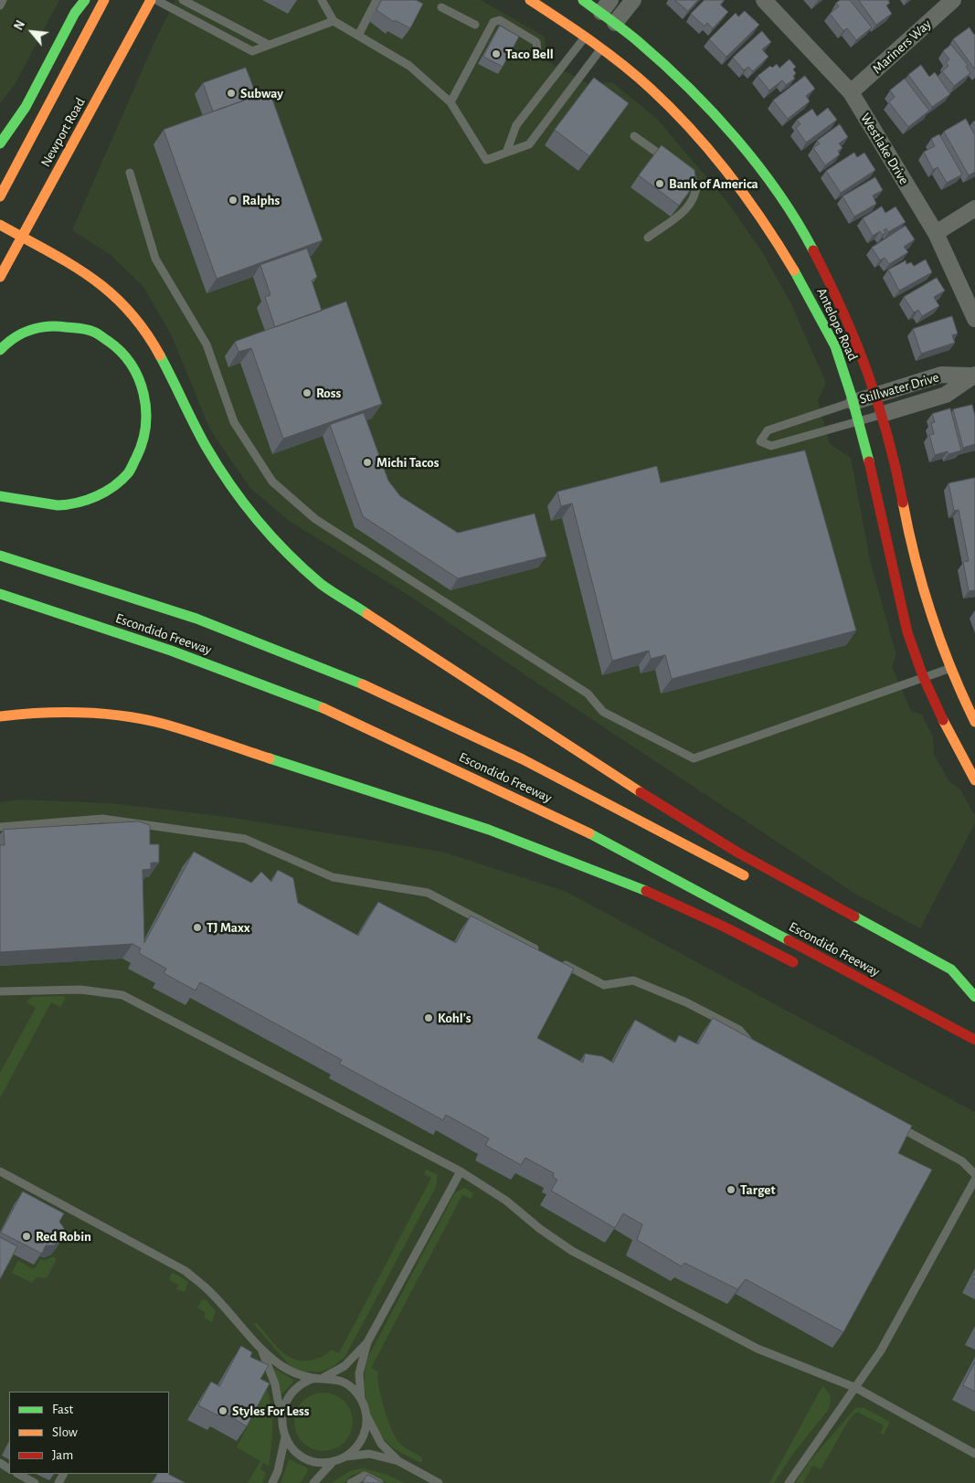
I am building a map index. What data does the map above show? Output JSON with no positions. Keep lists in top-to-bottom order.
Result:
{
  "streets": {
    "main road": ["Newport Road", "Antelope Road", "Escondido Freeway"],
    "street": ["Mariners Way", "Westlake Drive", "Stillwater Drive"]
  },
  "crossings": [
    ["Mariners Way", "Westlake Drive"],
    ["Antelope Road", "Stillwater Drive"]
  ],
  "places": [
    "Taco Bell",
    "Subway",
    "Bank of America",
    "Ralphs",
    "Ross",
    "Michi Tacos",
    "TJ Maxx",
    "Kohl's",
    "Target",
    "Red Robin",
    "Styles For Less"
  ],
  "legend": ["Fast", "Slow", "Jam"],
  "north": "top left"
}
